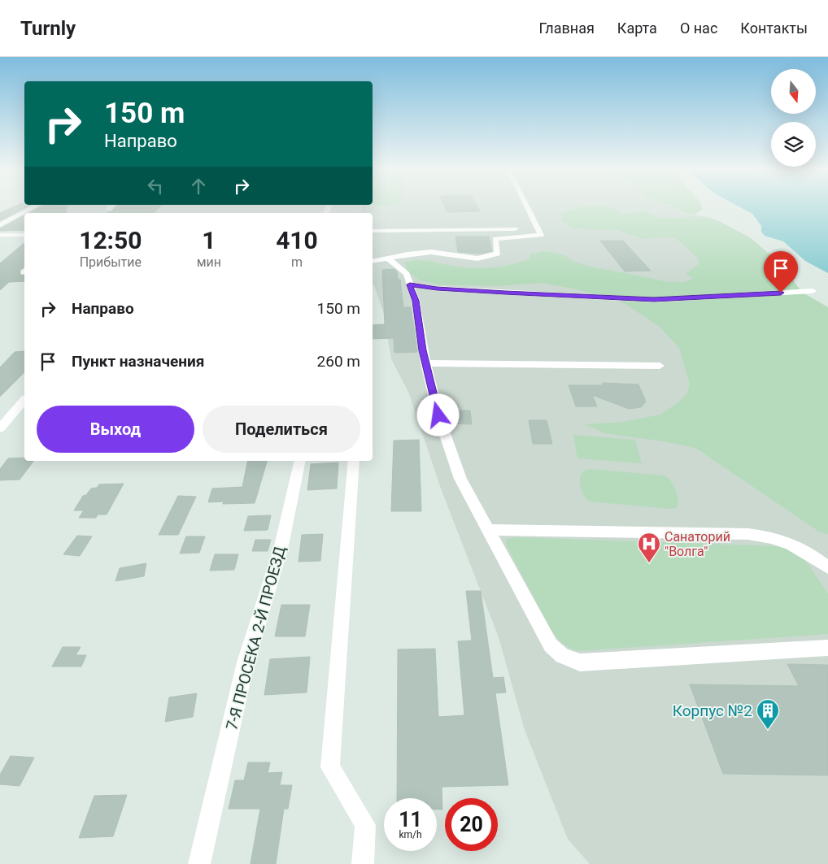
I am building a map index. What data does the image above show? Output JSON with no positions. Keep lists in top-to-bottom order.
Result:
{
  "streets": {
    "street": ["7-Я ПРОСЕКА 2-Й ПРОЕЗД"]
  },
  "places": {
    "hospital": ["Санаторий \"Волга\""],
    "building": ["Корпус №2"]
  },
  "north": "bottom",
  "page": {
    "header": "Turnly",
    "nav": [
      "Главная",
      "Карта",
      "О нас",
      "Контакты"
    ],
    "turn": ["150 m", "Направо"],
    "eta": [
      "12:50",
      "Прибытие",
      "1",
      "мин",
      "410",
      "m"
    ],
    "list": [
      {
        "name": "Направо",
        "value": "150 m"
      },
      {
        "name": "Пункт назначения",
        "value": "260 m"
      }
    ],
    "buttons": ["Выход", "Поделиться"],
    "speed": "11 km/h",
    "limit": "20"
  }
}
